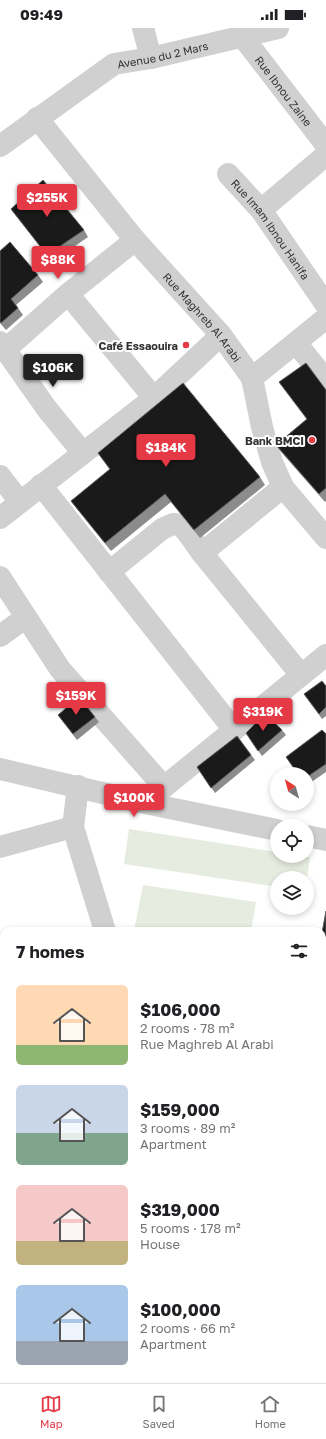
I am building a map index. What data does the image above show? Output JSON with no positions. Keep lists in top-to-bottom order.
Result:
{
  "streets": {
    "street": [
      "Avenue du 2 Mars",
      "Rue Ibnou Zaine",
      "Rue Imam Ibnou Hanifa",
      "Rue Maghreb Al Arabi"
    ]
  },
  "crossings": [
    ["Avenue du 2 Mars", "Rue Ibnou Zaine"],
    ["Avenue du 2 Mars", "Rue Maghreb Al Arabi"]
  ],
  "places": ["Café Essaouira", "Bank BMCI"],
  "north": "top left",
  "page": {
    "status": "09:49",
    "price": [
      "$255K",
      "$88K",
      "$106K",
      "$184K",
      "$159K",
      "$319K",
      "$100K"
    ],
    "heading": "7 homes",
    "list": [
      {
        "name": "$106,000",
        "note": "2 rooms · 78 m² · Rue Maghreb Al Arabi"
      },
      {
        "name": "$159,000",
        "note": "3 rooms · 89 m² · Apartment"
      },
      {
        "name": "$319,000",
        "note": "5 rooms · 178 m² · House"
      },
      {
        "name": "$100,000",
        "note": "2 rooms · 66 m² · Apartment"
      }
    ],
    "tabs": ["Map", "Saved", "Home"]
  }
}
